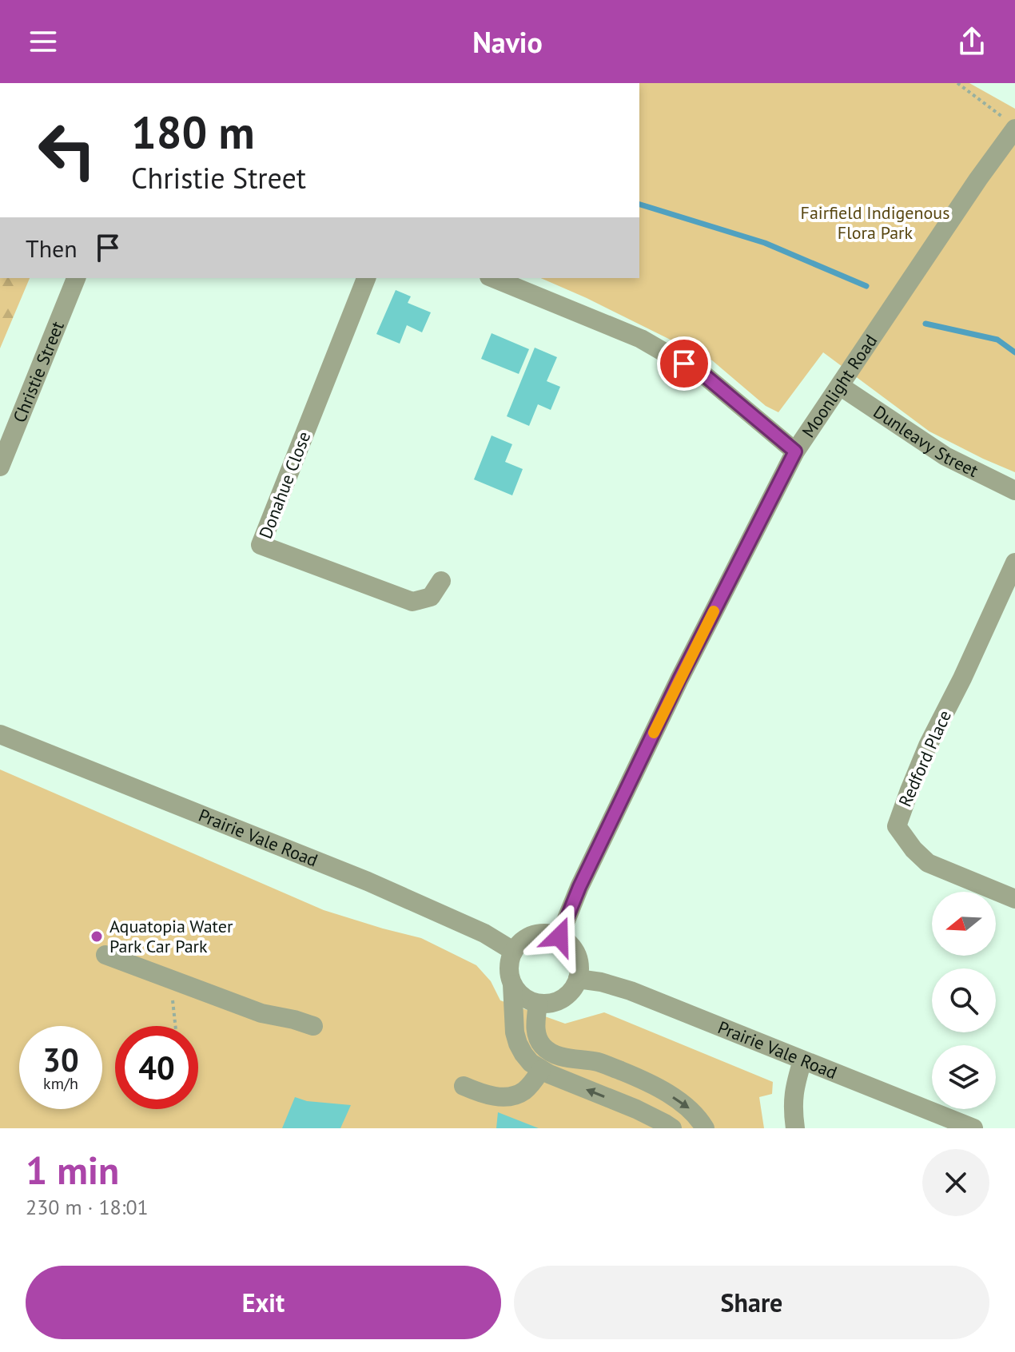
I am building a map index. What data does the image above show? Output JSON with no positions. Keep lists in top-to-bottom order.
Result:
{
  "streets": {
    "street": [
      "Christie Street",
      "Moonlight Road",
      "Dunleavy Street",
      "Donahue Close",
      "Redford Place",
      "Prairie Vale Road"
    ]
  },
  "crossings": [
    ["Moonlight Road", "Dunleavy Street"],
    ["Moonlight Road", "Prairie Vale Road"]
  ],
  "parks": ["Fairfield Indigenous Flora Park"],
  "places": ["Aquatopia Water Park Car Park"],
  "north": "left",
  "page": {
    "header": "Navio",
    "turn": ["180 m", "Christie Street"],
    "then": "Then",
    "speed": "30 km/h",
    "limit": "40",
    "heading": ["1 min", "230 m · 18:01"],
    "buttons": ["Exit", "Share"]
  }
}
